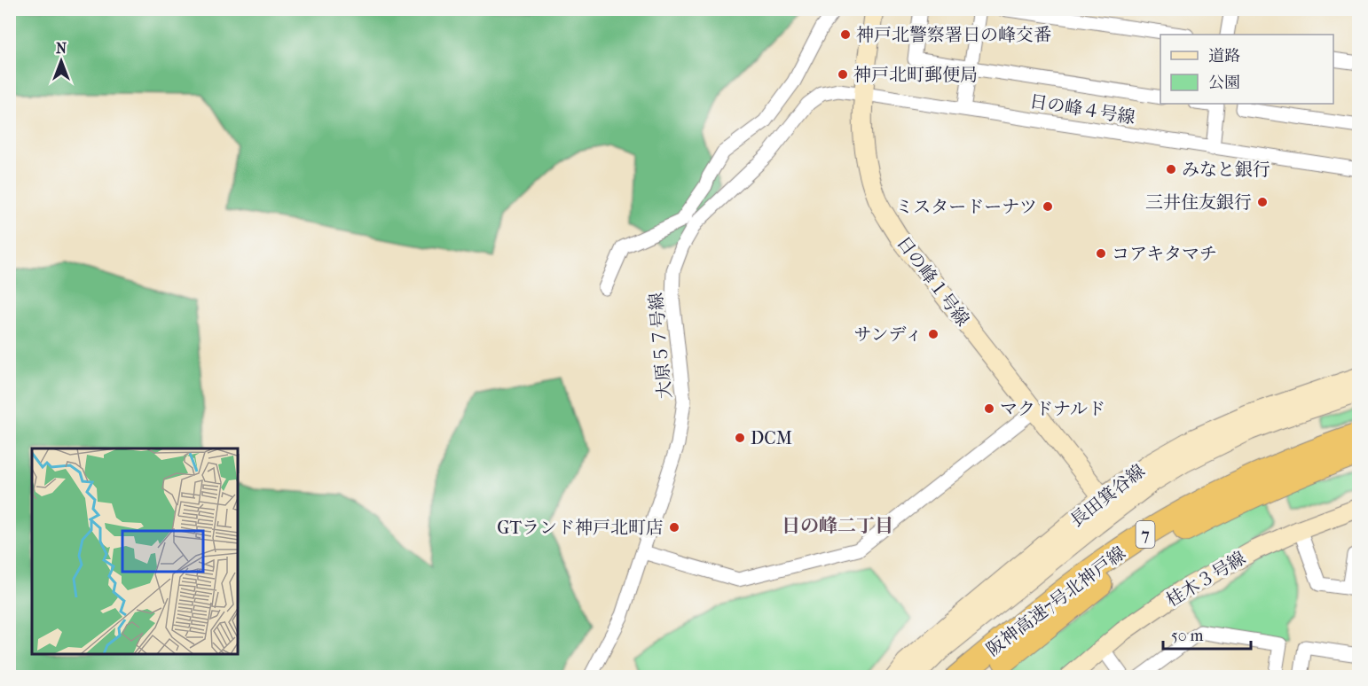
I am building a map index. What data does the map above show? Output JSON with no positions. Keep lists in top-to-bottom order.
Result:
{
  "streets": {
    "highway": ["7", "阪神高速7号北神戸線"],
    "street": [
      "日の峰４号線",
      "日の峰１号線",
      "大原５７号線",
      "長田箕谷線",
      "桂木３号線"
    ]
  },
  "crossings": [
    ["日の峰４号線", "日の峰１号線"],
    ["日の峰４号線", "大原５７号線"],
    ["日の峰１号線", "大原５７号線"],
    ["日の峰１号線", "長田箕谷線"]
  ],
  "districts": ["日の峰二丁目"],
  "places": [
    "神戸北警察署日の峰交番",
    "神戸北町郵便局",
    "みなと銀行",
    "三井住友銀行",
    "ミスタードーナツ",
    "コアキタマチ",
    "サンディ",
    "マクドナルド",
    "DCM",
    "GTランド神戸北町店"
  ],
  "legend": ["道路", "公園"],
  "scale_bar": "50 m",
  "north": "top"
}
